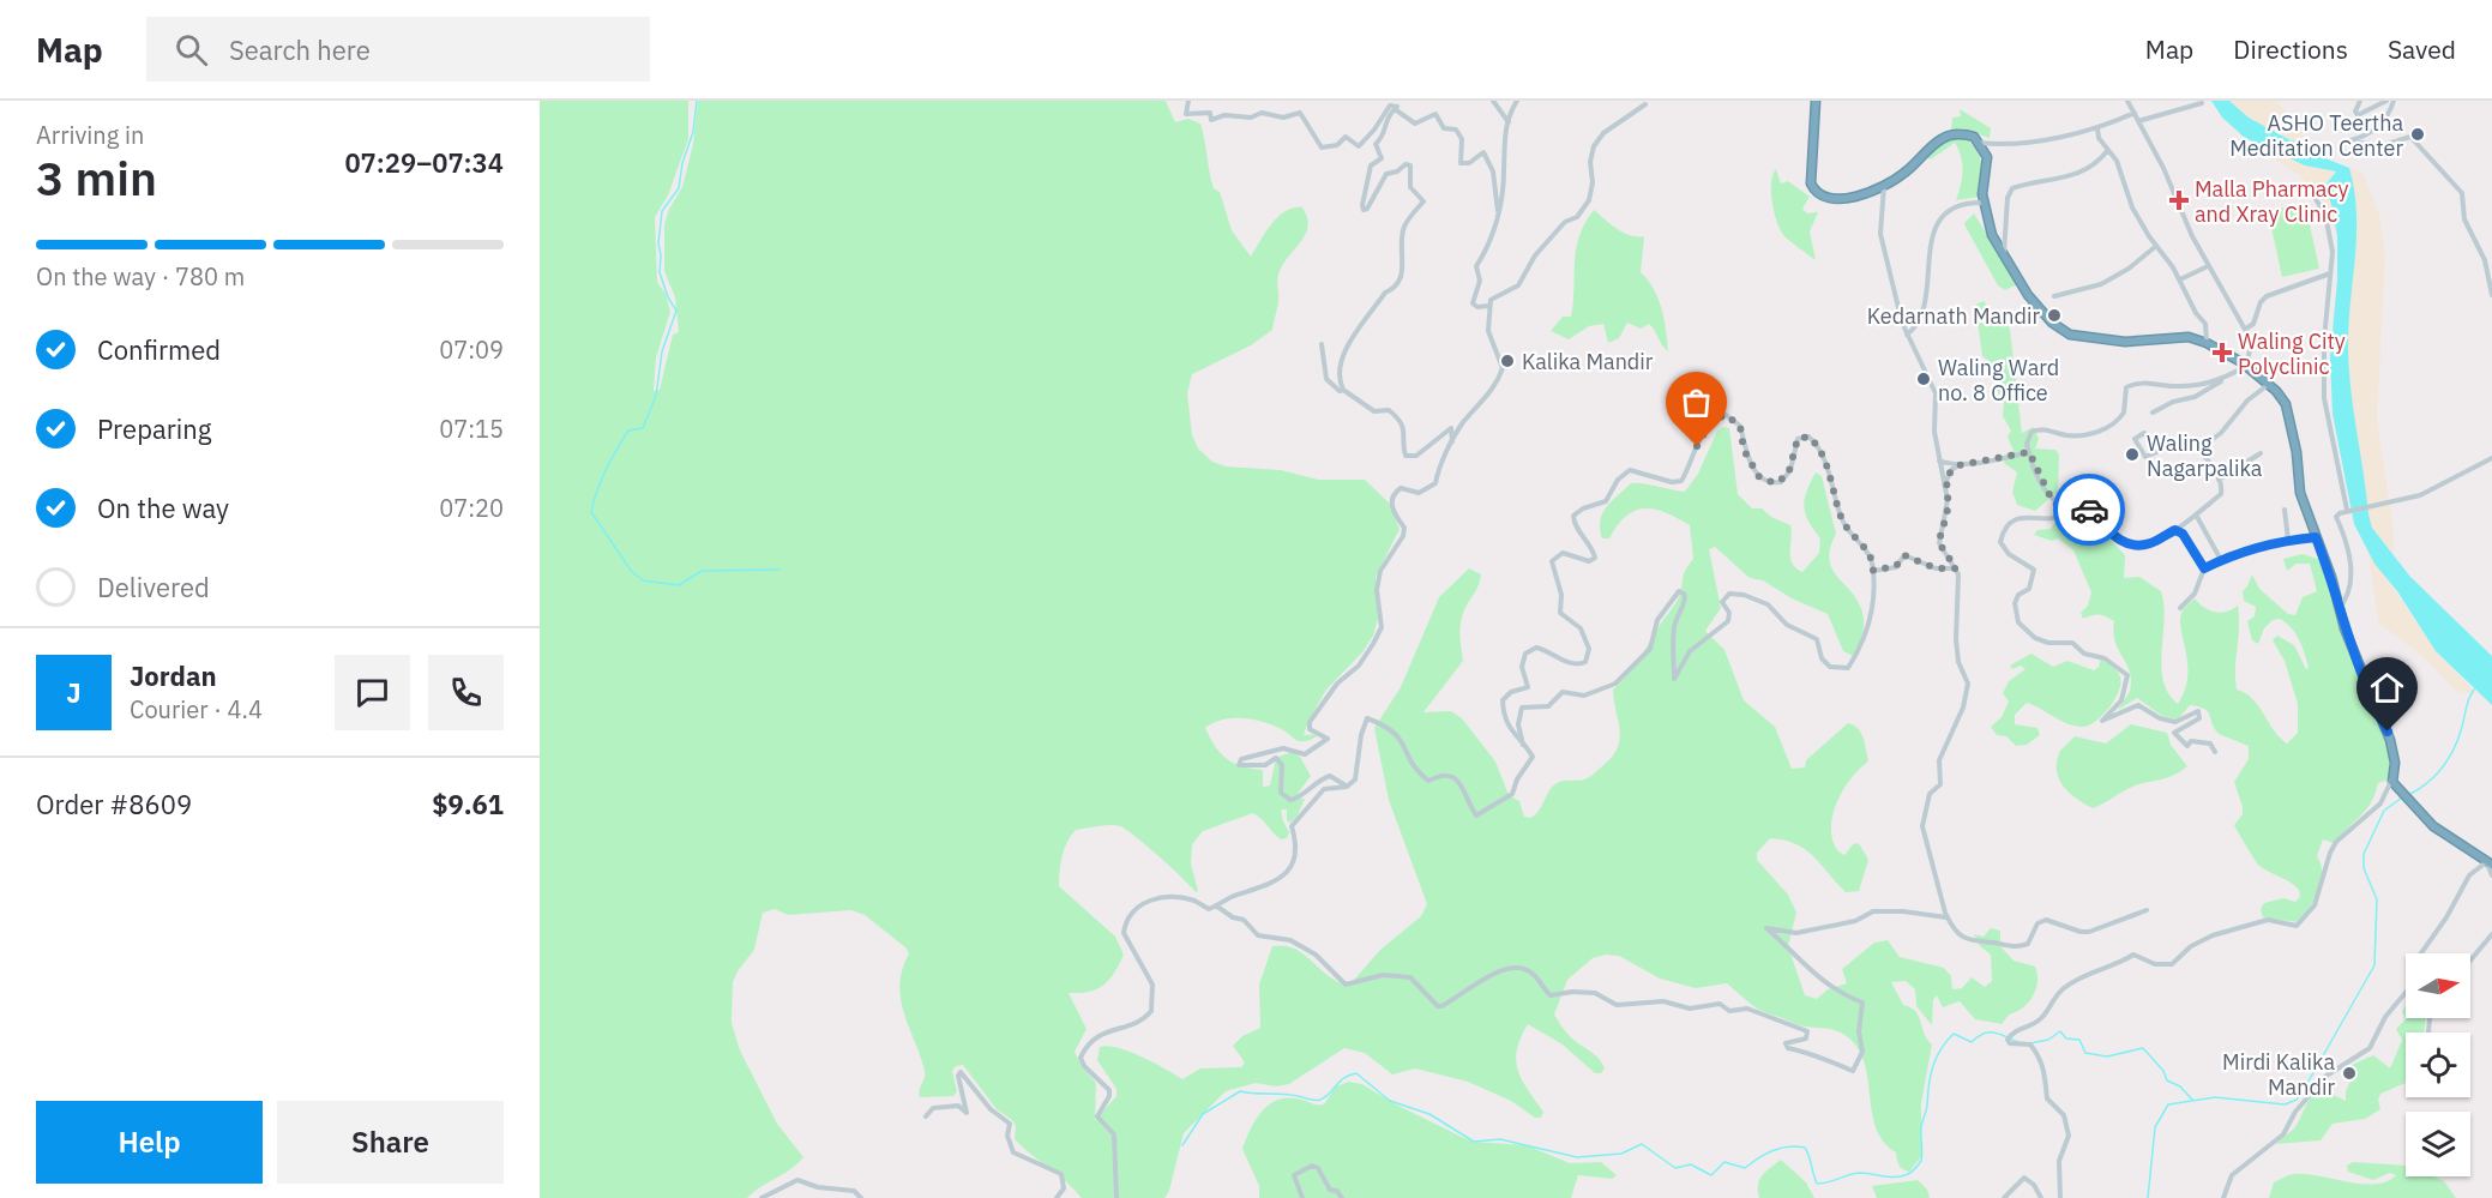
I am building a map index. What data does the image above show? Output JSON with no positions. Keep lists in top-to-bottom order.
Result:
{
  "places": {
    "other": [
      "ASHO Teertha Meditation Center",
      "Kedarnath Mandir",
      "Kalika Mandir",
      "Waling Ward no. 8 Office",
      "Waling Nagarpalika",
      "Mirdi Kalika Mandir"
    ],
    "health": ["Malla Pharmacy and Xray Clinic", "Waling City Polyclinic"]
  },
  "north": "right",
  "page": {
    "header": "Map",
    "search": "Search here",
    "nav": ["Map", "Directions", "Saved"],
    "heading": ["3 min", "Arriving in", "07:29–07:34"],
    "panel": [
      "Jordan",
      "Courier · 4.4",
      "Order #8609",
      "$9.61"
    ],
    "bar": "On the way · 780 m",
    "list": [
      ["Confirmed", "07:09"],
      ["Preparing", "07:15"],
      ["On the way", "07:20"],
      "Delivered"
    ],
    "round": "J",
    "buttons": ["Help", "Share"]
  }
}
